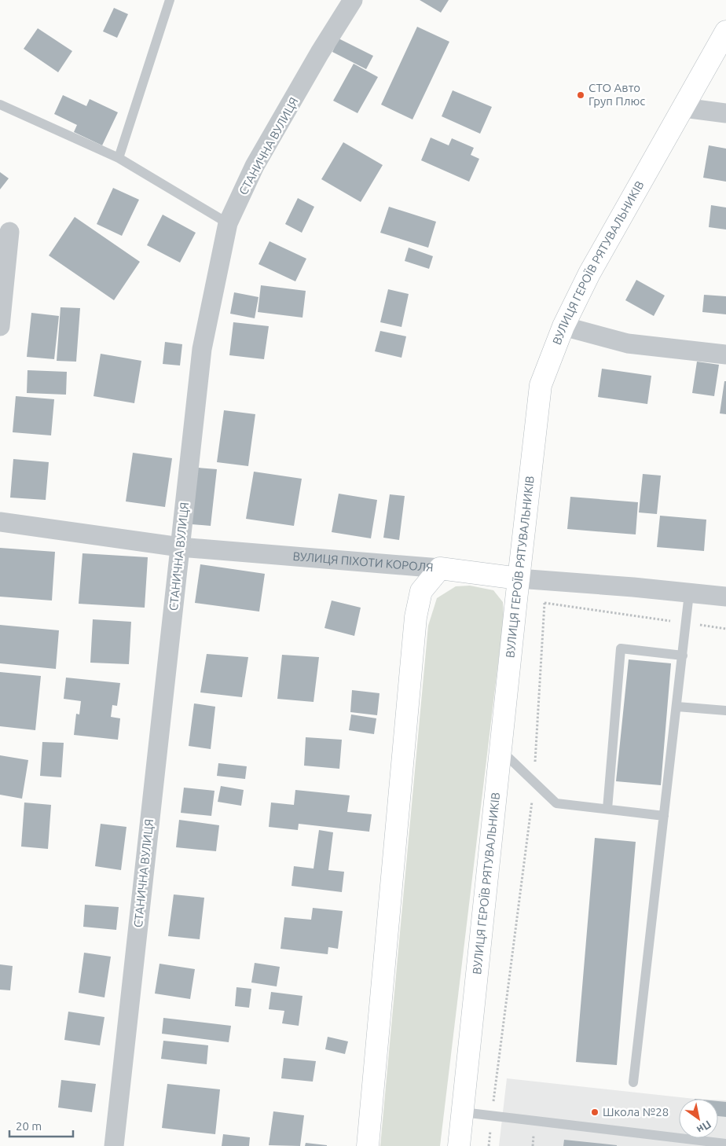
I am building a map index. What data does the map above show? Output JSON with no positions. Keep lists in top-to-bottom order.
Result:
{
  "streets": {
    "main road": ["ВУЛИЦЯ ГЕРОЇВ РЯТУВАЛЬНИКІВ", "ВУЛИЦЯ ПІХОТИ КОРОЛЯ"],
    "street": ["СТАНИЧНА ВУЛИЦЯ"]
  },
  "crossings": [
    ["СТАНИЧНА ВУЛИЦЯ", "ВУЛИЦЯ ПІХОТИ КОРОЛЯ"],
    ["ВУЛИЦЯ ГЕРОЇВ РЯТУВАЛЬНИКІВ", "ВУЛИЦЯ ПІХОТИ КОРОЛЯ"]
  ],
  "places": ["СТО Авто Груп Плюс", "Школа №28"],
  "scale_bar": "20 m",
  "north": "bottom right"
}
